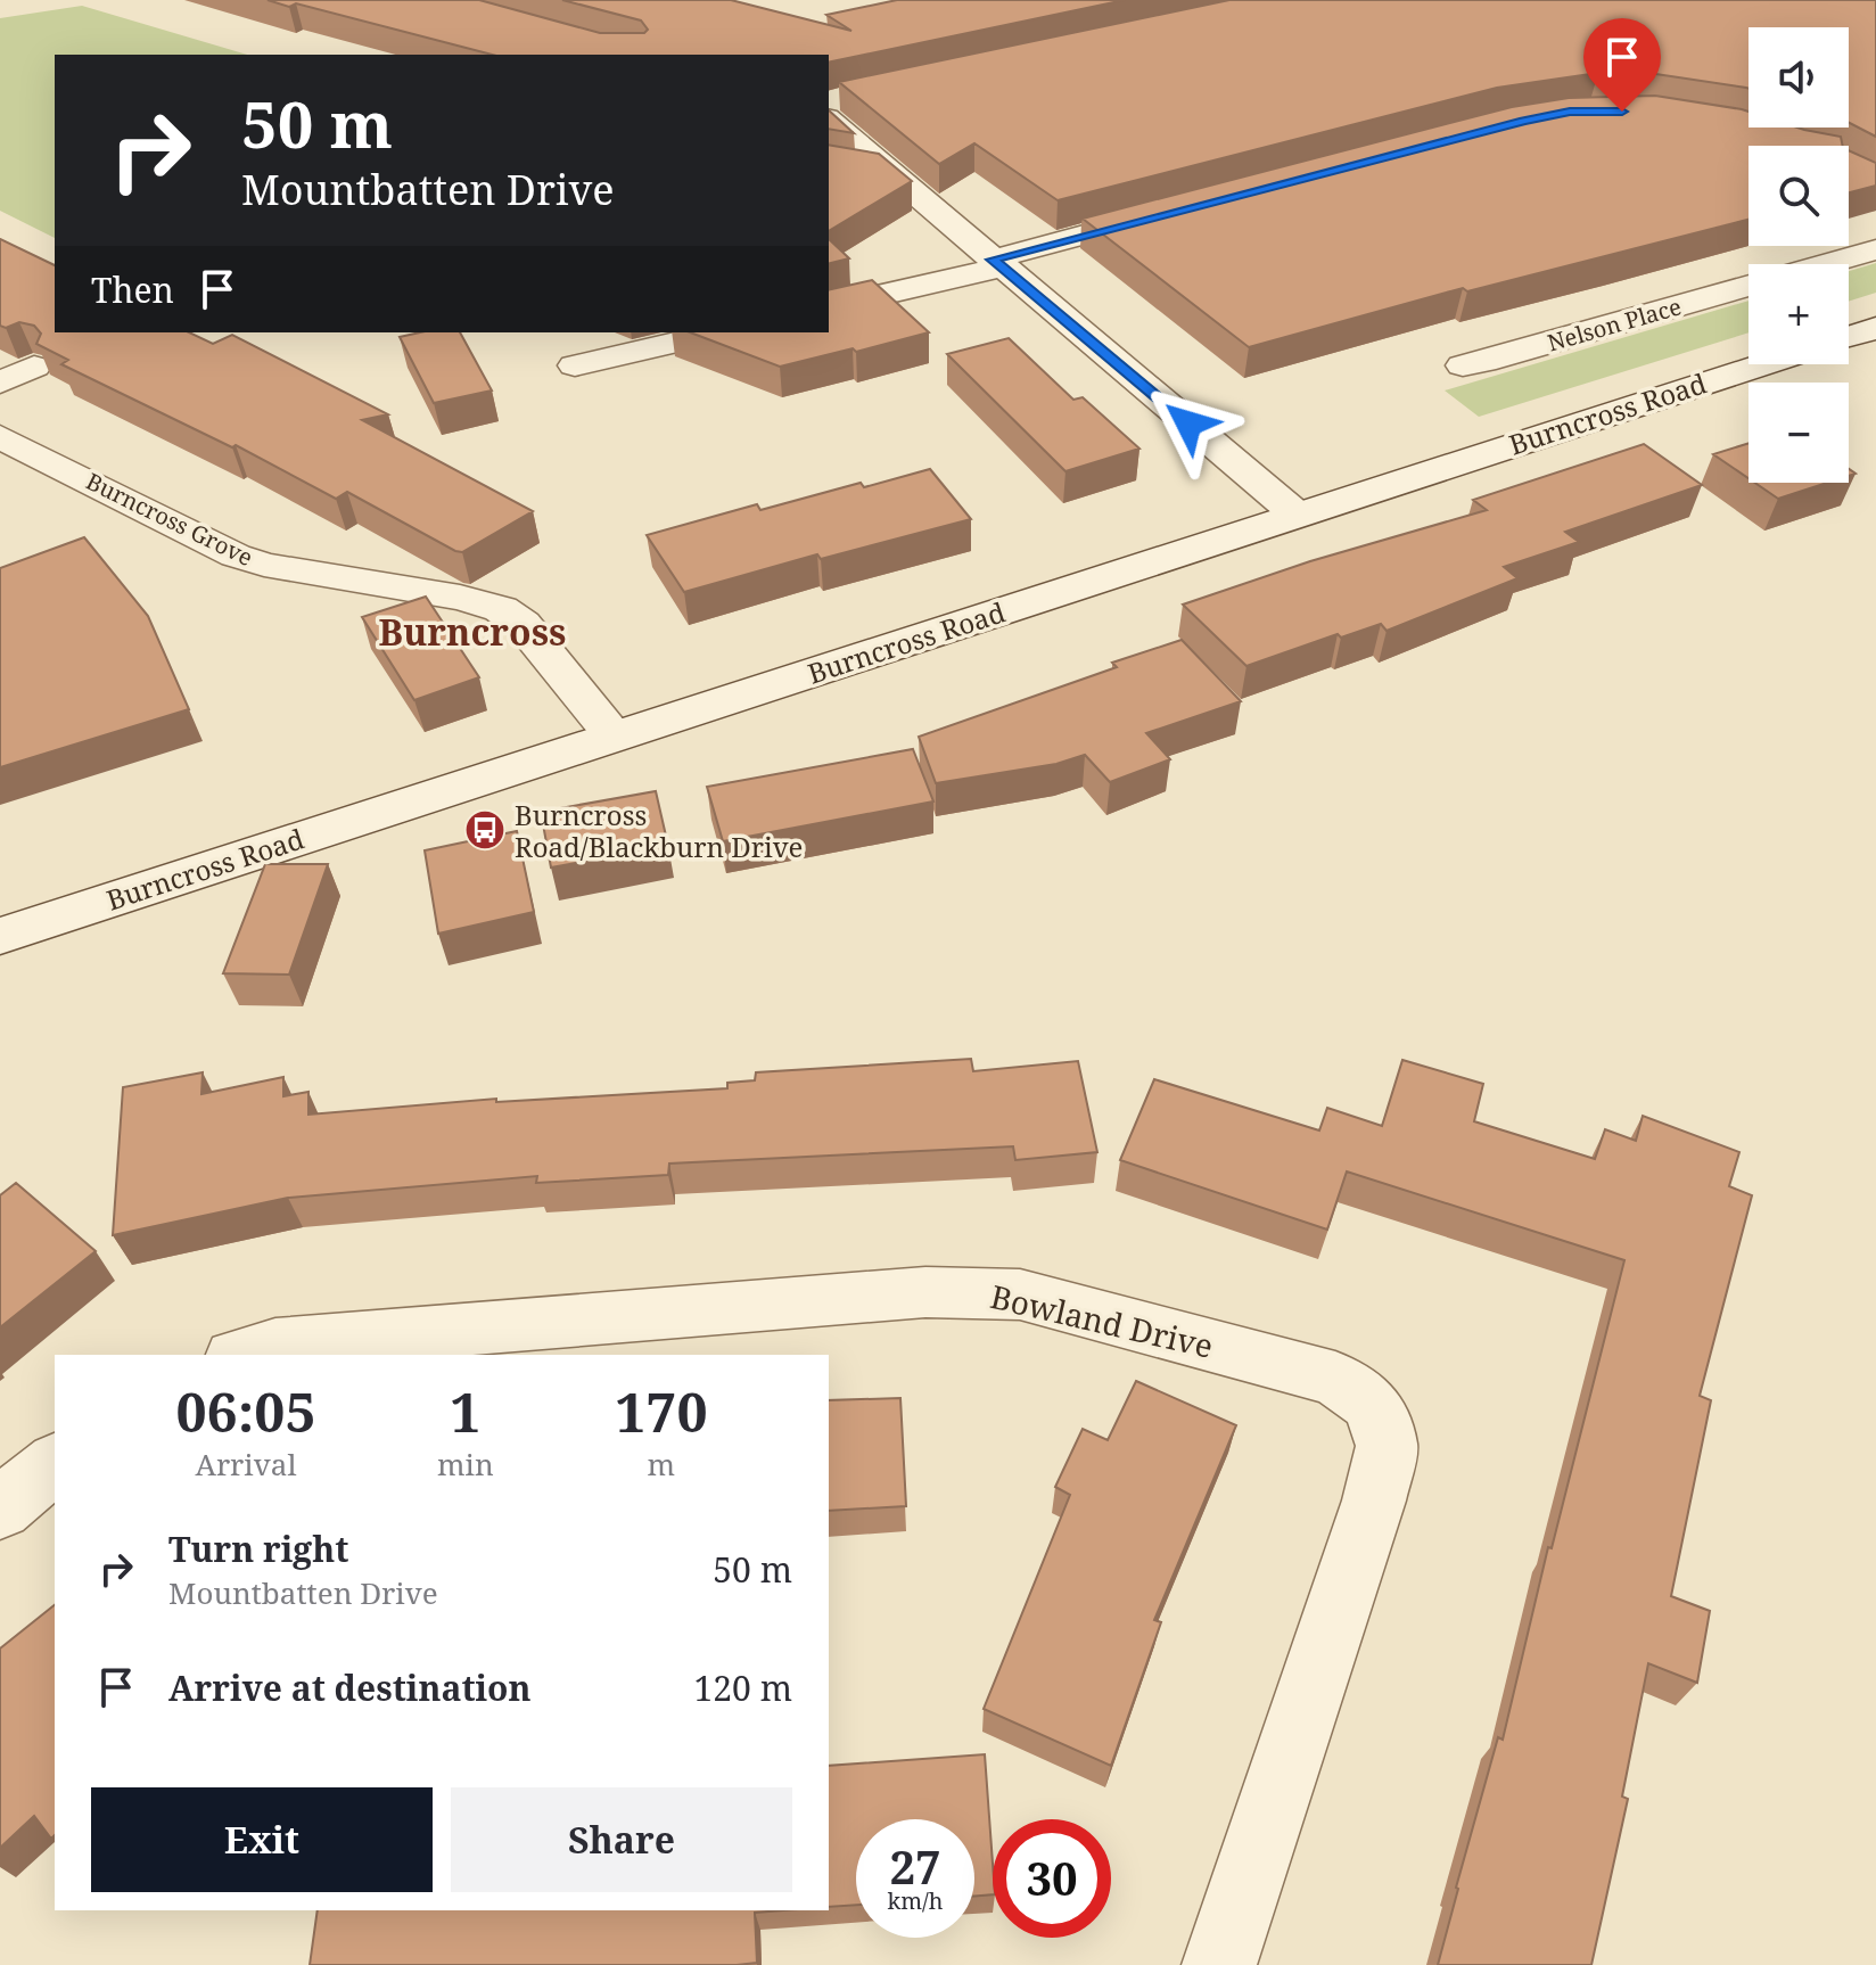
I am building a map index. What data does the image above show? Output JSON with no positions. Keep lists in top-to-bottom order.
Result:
{
  "streets": {
    "street": [
      "Nelson Place",
      "Burncross Road",
      "Burncross Grove",
      "Bowland Drive"
    ]
  },
  "crossings": [
    ["Burncross Road", "Burncross Grove"]
  ],
  "districts": ["Burncross"],
  "places": {
    "bus stop": ["Burncross Road/Blackburn Drive"]
  },
  "page": {
    "map_buttons": ["+", "−"],
    "turn": ["50 m", "Mountbatten Drive"],
    "then": "Then",
    "eta": [
      "06:05",
      "Arrival",
      "1",
      "min",
      "170",
      "m"
    ],
    "list": [
      {
        "name": "Turn right",
        "note": "Mountbatten Drive",
        "value": "50 m"
      },
      {
        "name": "Arrive at destination",
        "value": "120 m"
      }
    ],
    "buttons": ["Exit", "Share"],
    "speed": "27 km/h",
    "limit": "30"
  }
}
